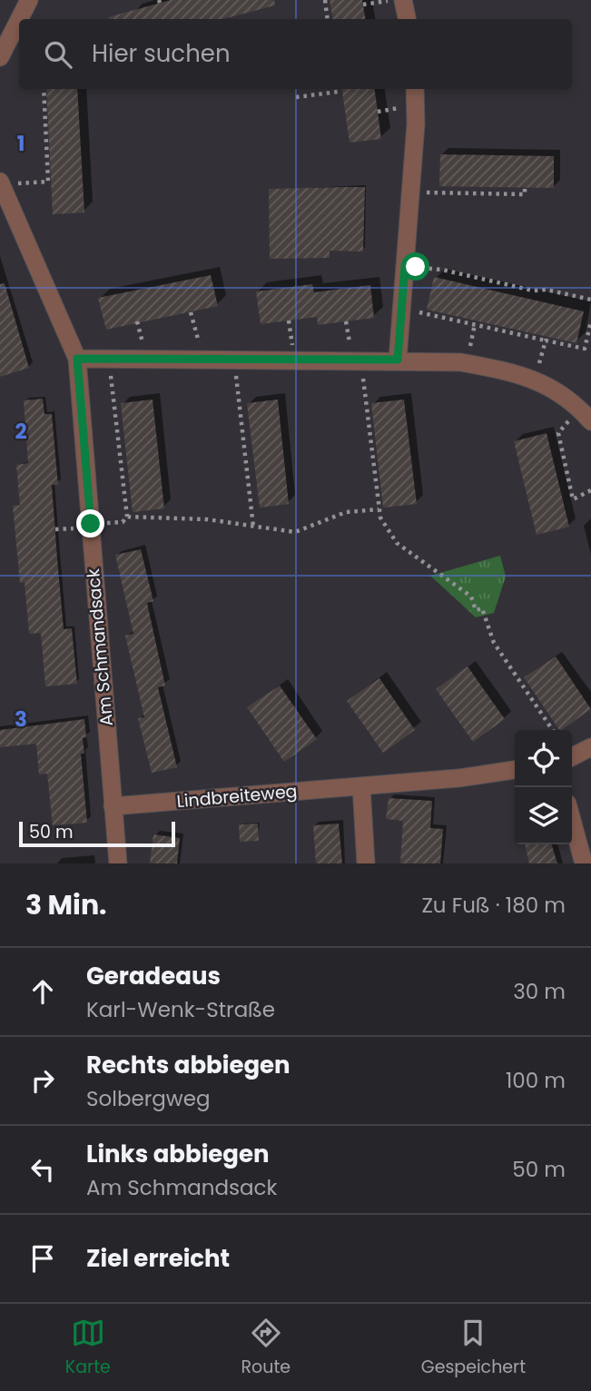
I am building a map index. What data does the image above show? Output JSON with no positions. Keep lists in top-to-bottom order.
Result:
{
  "streets": {
    "street": ["Am Schmandsack", "Lindbreiteweg"]
  },
  "crossings": [
    ["Am Schmandsack", "Lindbreiteweg"]
  ],
  "scale_bar": "50 m",
  "page": {
    "search": "Hier suchen",
    "scale": "50 m",
    "heading": ["3 Min.", "Zu Fuß · 180 m"],
    "list": [
      ["Geradeaus", "Karl-Wenk-Straße", "30 m"],
      ["Rechts abbiegen", "Solbergweg", "100 m"],
      ["Links abbiegen", "Am Schmandsack", "50 m"],
      "Ziel erreicht"
    ],
    "nav": ["Karte", "Route", "Gespeichert"]
  },
  "grid": {
    "rows": ["1", "2", "3"]
  }
}
